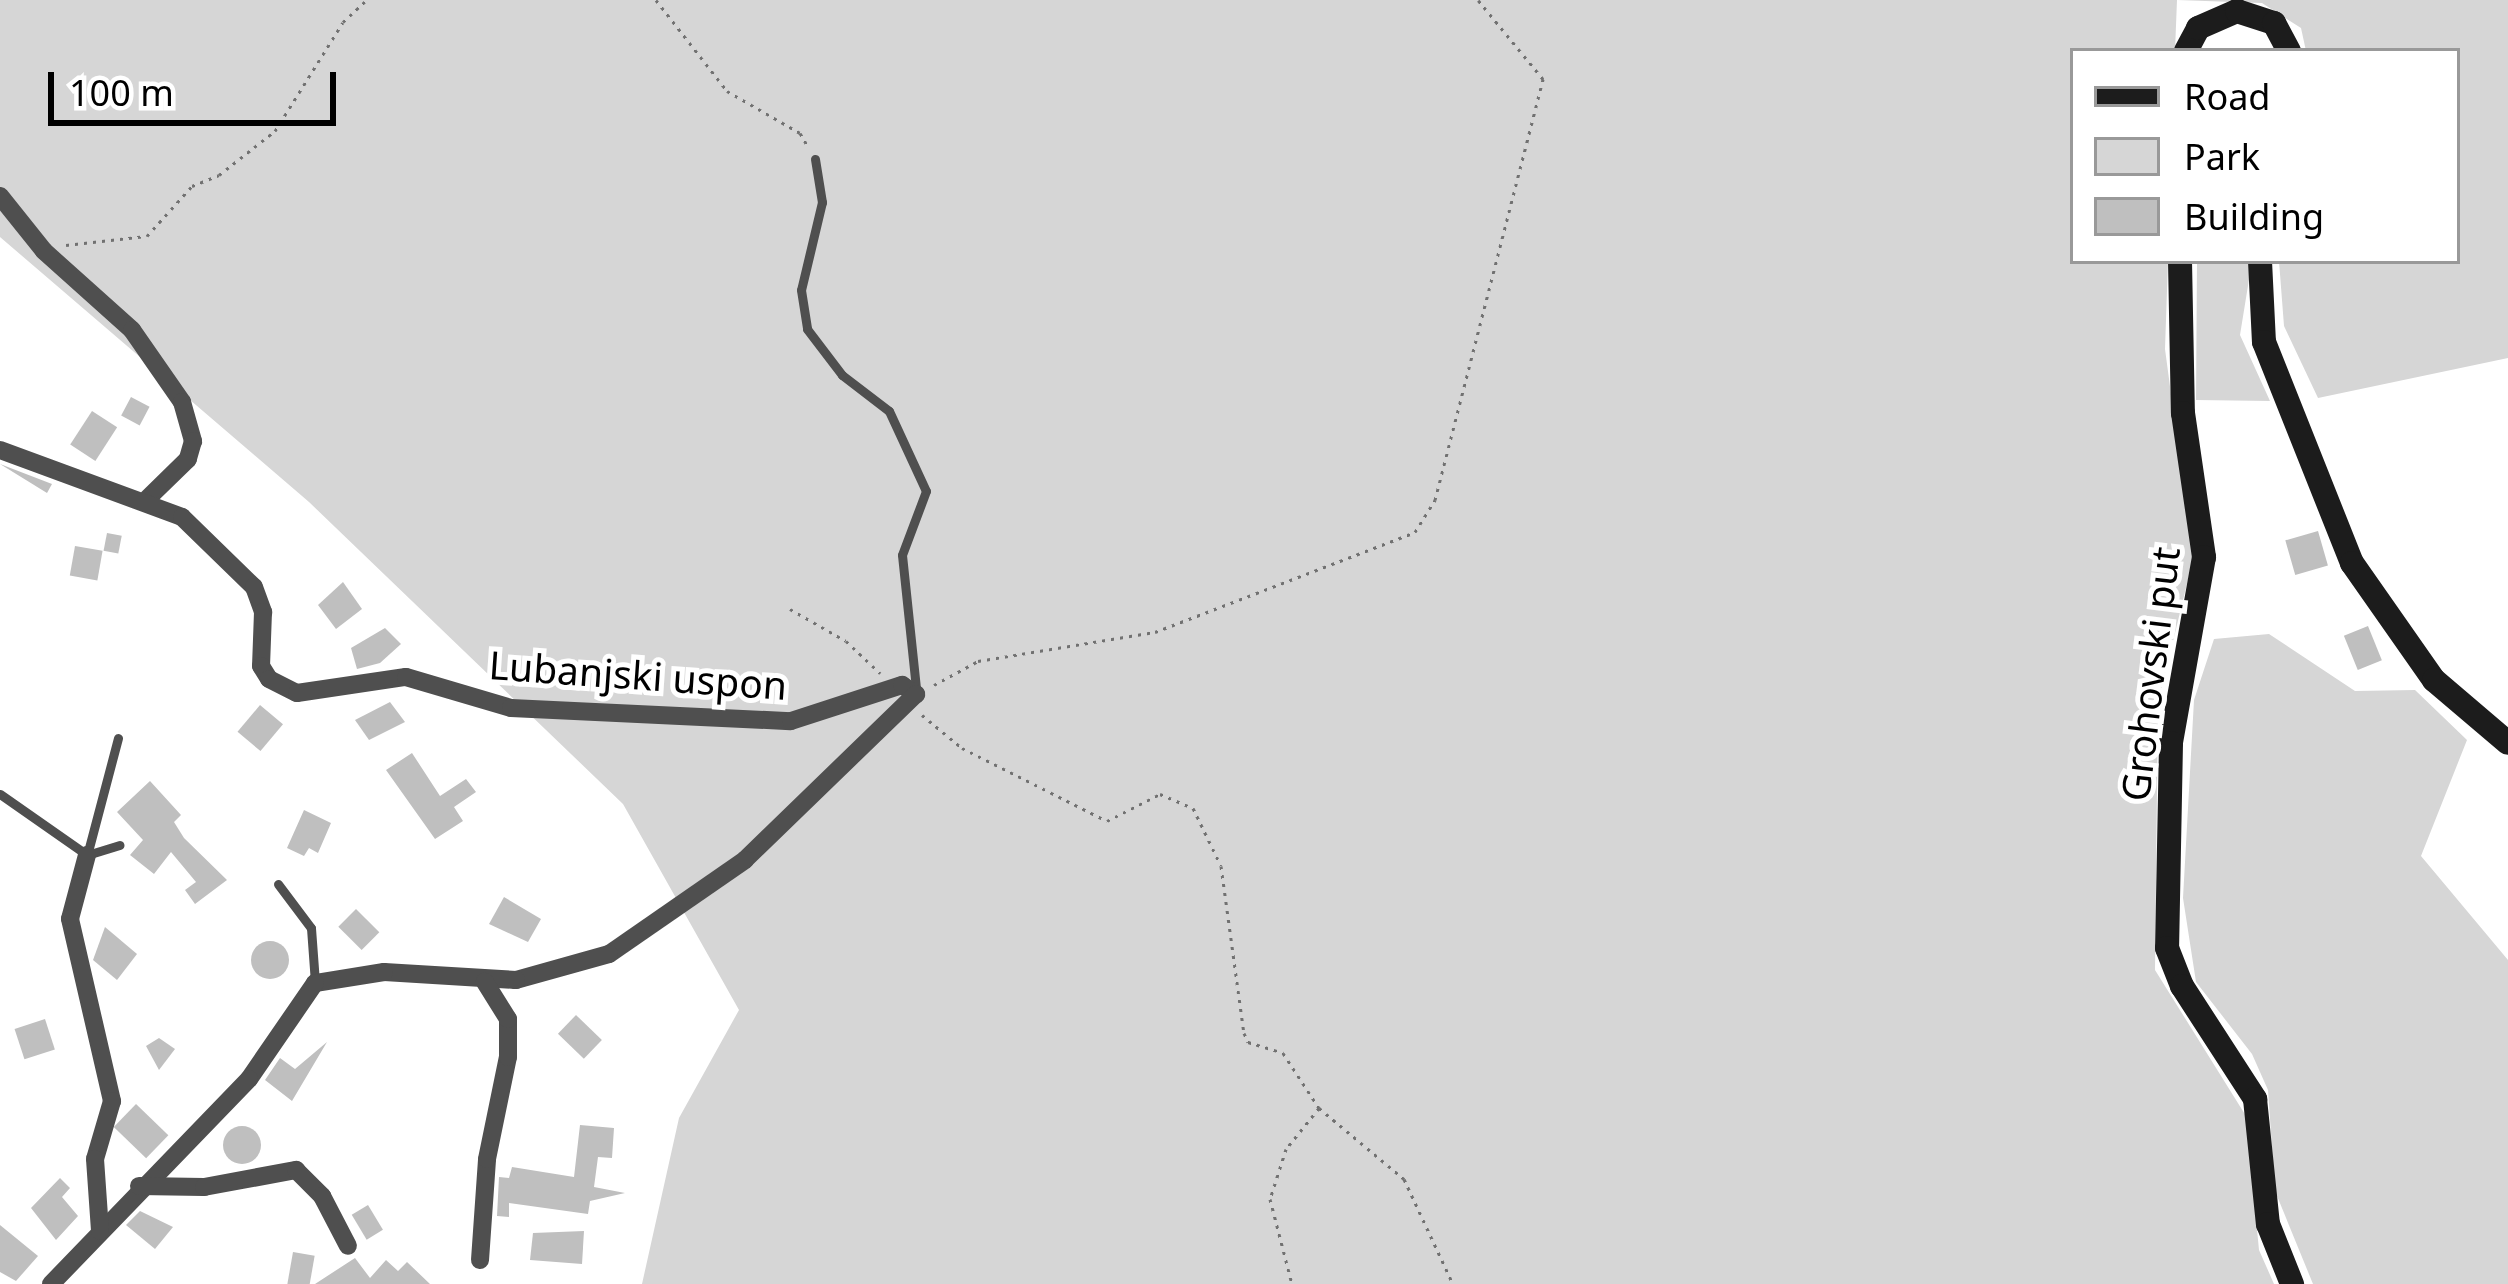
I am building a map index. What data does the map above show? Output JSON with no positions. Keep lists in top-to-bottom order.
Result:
{
  "streets": {
    "main road": ["Grohovski put"],
    "street": ["Lubanjski uspon"]
  },
  "legend": ["Road", "Park", "Building"],
  "scale_bar": "100 m"
}
